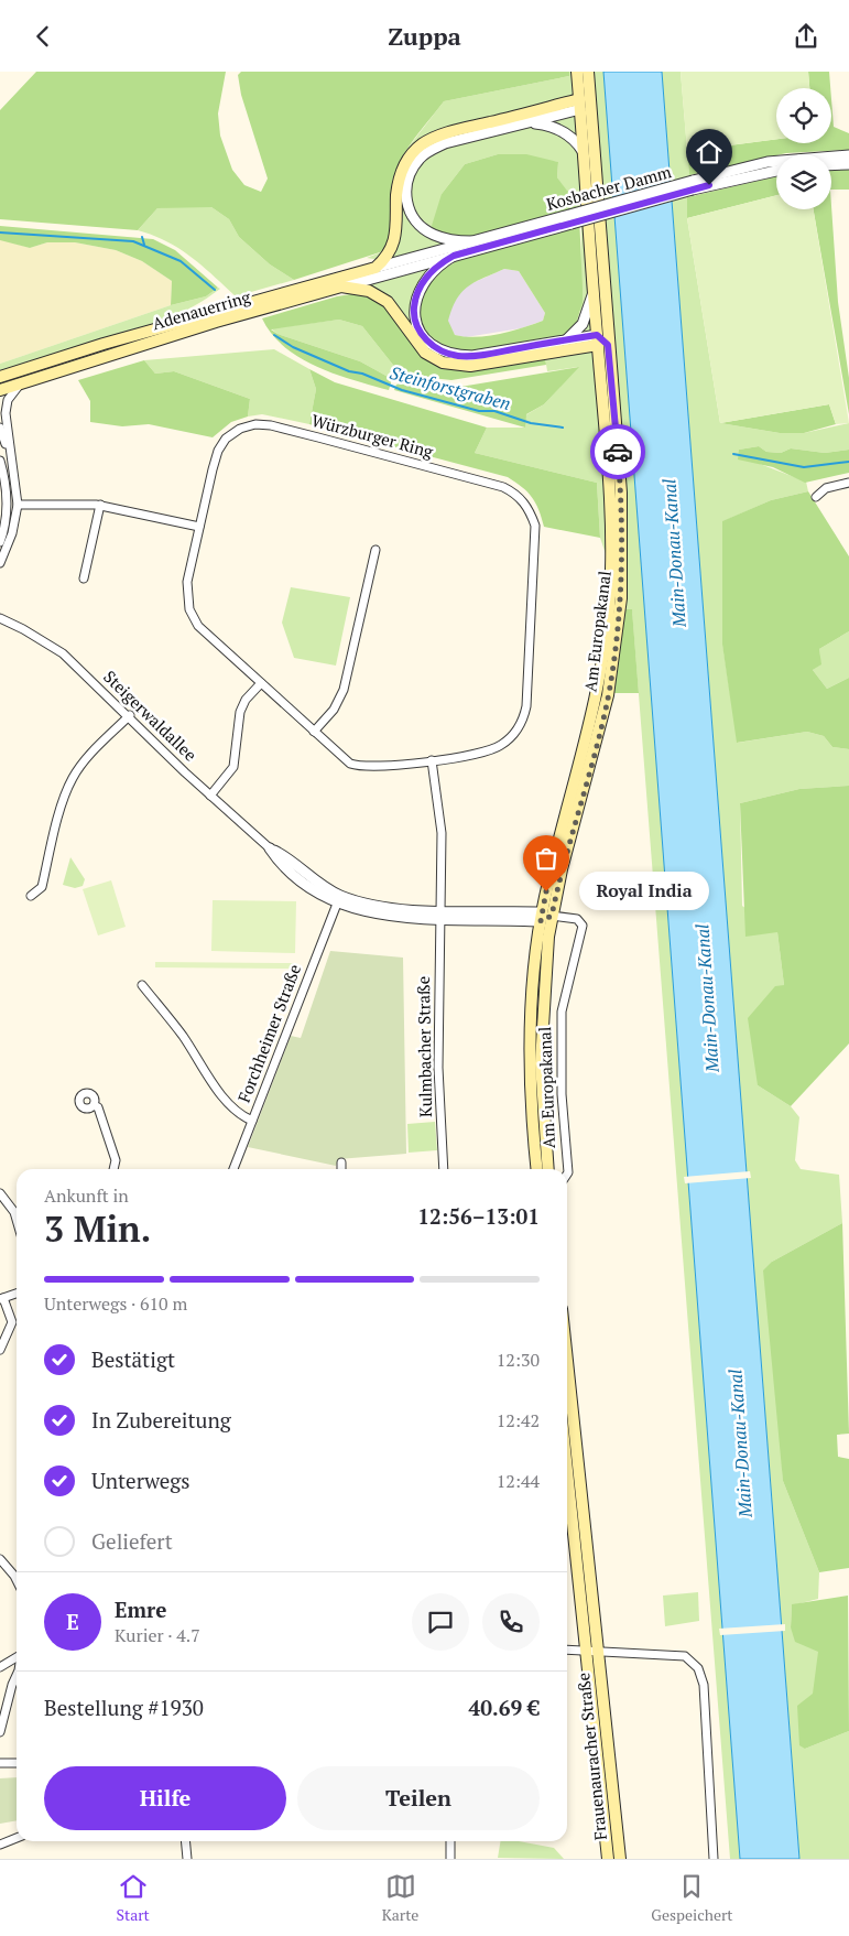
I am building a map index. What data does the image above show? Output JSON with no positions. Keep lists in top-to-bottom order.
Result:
{
  "streets": {
    "main road": ["Adenauerring", "Am Europakanal", "Frauenauracher Straße"],
    "street": [
      "Kosbacher Damm",
      "Würzburger Ring",
      "Steigerwaldallee",
      "Forchheimer Straße",
      "Kulmbacher Straße"
    ]
  },
  "crossings": [
    ["Kosbacher Damm", "Adenauerring"],
    ["Würzburger Ring", "Kulmbacher Straße"],
    ["Am Europakanal", "Steigerwaldallee"],
    ["Steigerwaldallee", "Forchheimer Straße"],
    ["Steigerwaldallee", "Kulmbacher Straße"]
  ],
  "water": ["Steinforstgraben", "Main-Donau-Kanal"],
  "places": ["Royal India"],
  "page": {
    "header": "Zuppa",
    "bubble": "Royal India",
    "heading": ["3 Min.", "Ankunft in", "12:56–13:01"],
    "panel": [
      "Emre",
      "Kurier · 4.7",
      "Bestellung #1930",
      "40.69 €"
    ],
    "bar": "Unterwegs · 610 m",
    "list": [
      ["Bestätigt", "12:30"],
      ["In Zubereitung", "12:42"],
      ["Unterwegs", "12:44"],
      "Geliefert"
    ],
    "round": "E",
    "buttons": ["Hilfe", "Teilen"],
    "tabs": ["Start", "Karte", "Gespeichert"]
  }
}
